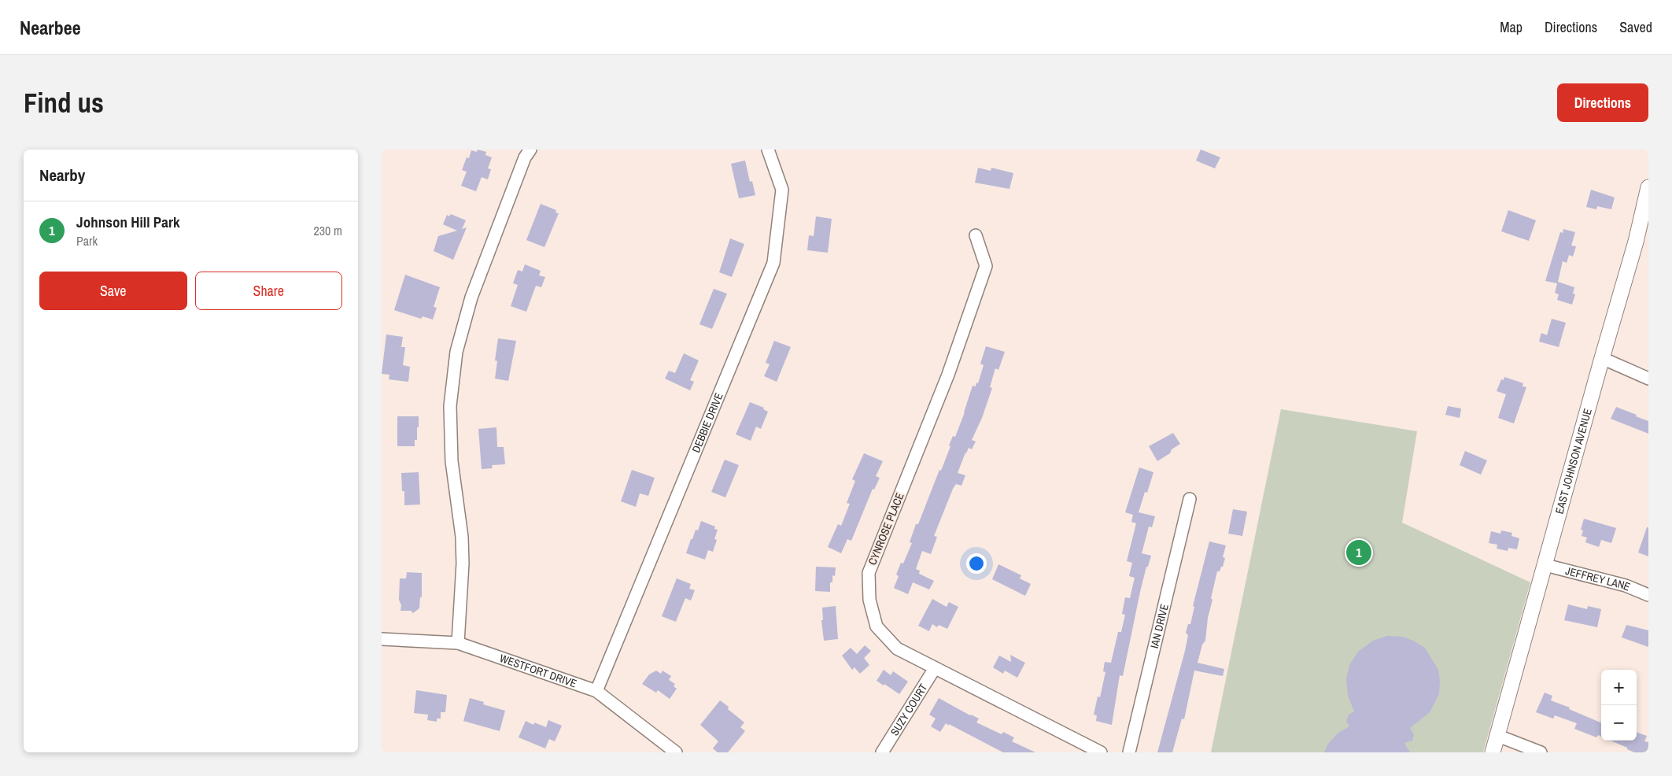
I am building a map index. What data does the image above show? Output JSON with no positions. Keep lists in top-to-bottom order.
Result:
{
  "streets": {
    "street": [
      "DEBBIE DRIVE",
      "EAST JOHNSON AVENUE",
      "CYNROSE PLACE",
      "JEFFREY LANE",
      "IAN DRIVE",
      "WESTFORT DRIVE",
      "SUZY COURT"
    ]
  },
  "crossings": [
    ["DEBBIE DRIVE", "WESTFORT DRIVE"],
    ["EAST JOHNSON AVENUE", "JEFFREY LANE"],
    ["CYNROSE PLACE", "SUZY COURT"]
  ],
  "page": {
    "header": "Nearbee",
    "nav": ["Map", "Directions", "Saved"],
    "buttons": [
      "Directions",
      ["Save", "Share"]
    ],
    "title": "Find us",
    "heading": "Nearby",
    "list": [
      {
        "mark": "1",
        "name": "Johnson Hill Park",
        "note": "Park",
        "value": "230 m"
      }
    ],
    "pins": "1",
    "map_buttons": ["+", "−"]
  }
}
